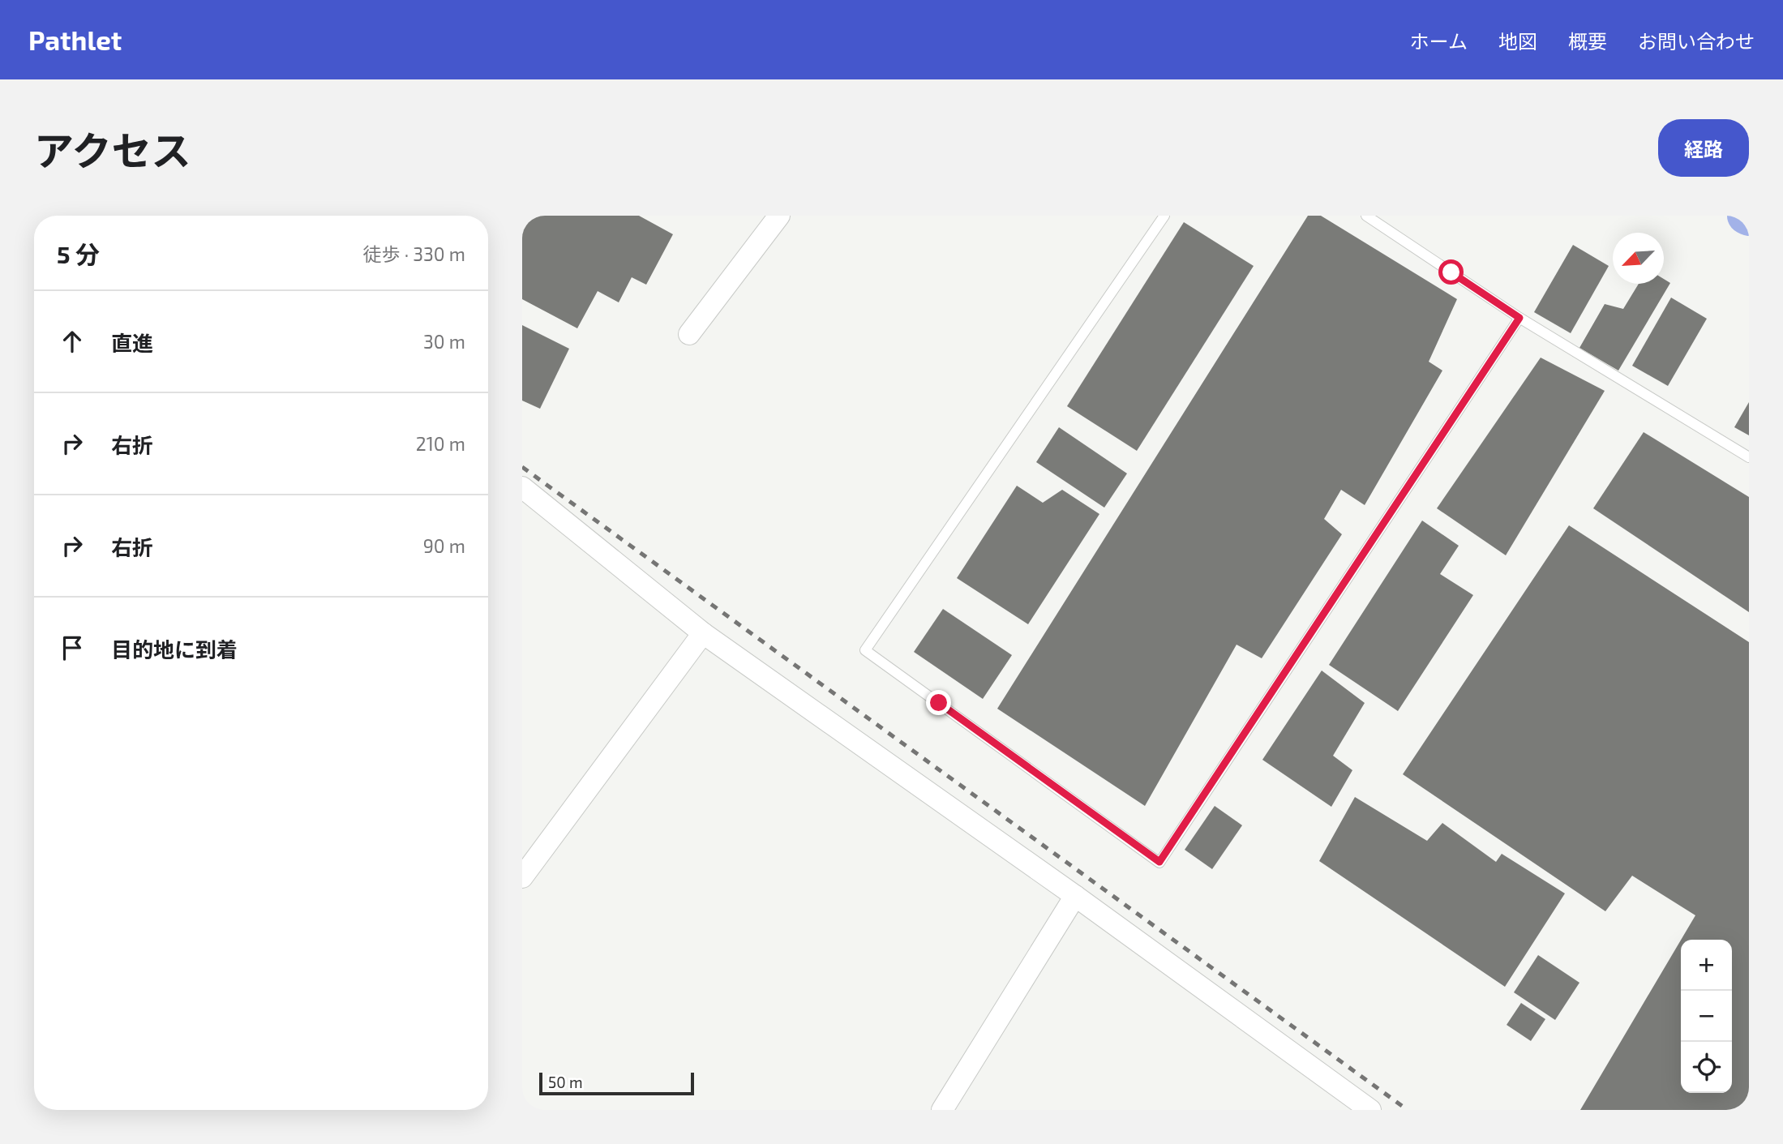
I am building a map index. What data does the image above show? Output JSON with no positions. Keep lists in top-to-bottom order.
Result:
{
  "scale_bar": "50 m",
  "north": "bottom left",
  "page": {
    "header": "Pathlet",
    "nav": [
      "ホーム",
      "地図",
      "概要",
      "お問い合わせ"
    ],
    "title": "アクセス",
    "buttons": "経路",
    "heading": ["5 分", "徒歩 · 330 m"],
    "list": [
      ["直進", "30 m"],
      ["右折", "210 m"],
      ["右折", "90 m"],
      "目的地に到着"
    ],
    "map_buttons": ["+", "−"],
    "scale": "50 m"
  }
}
